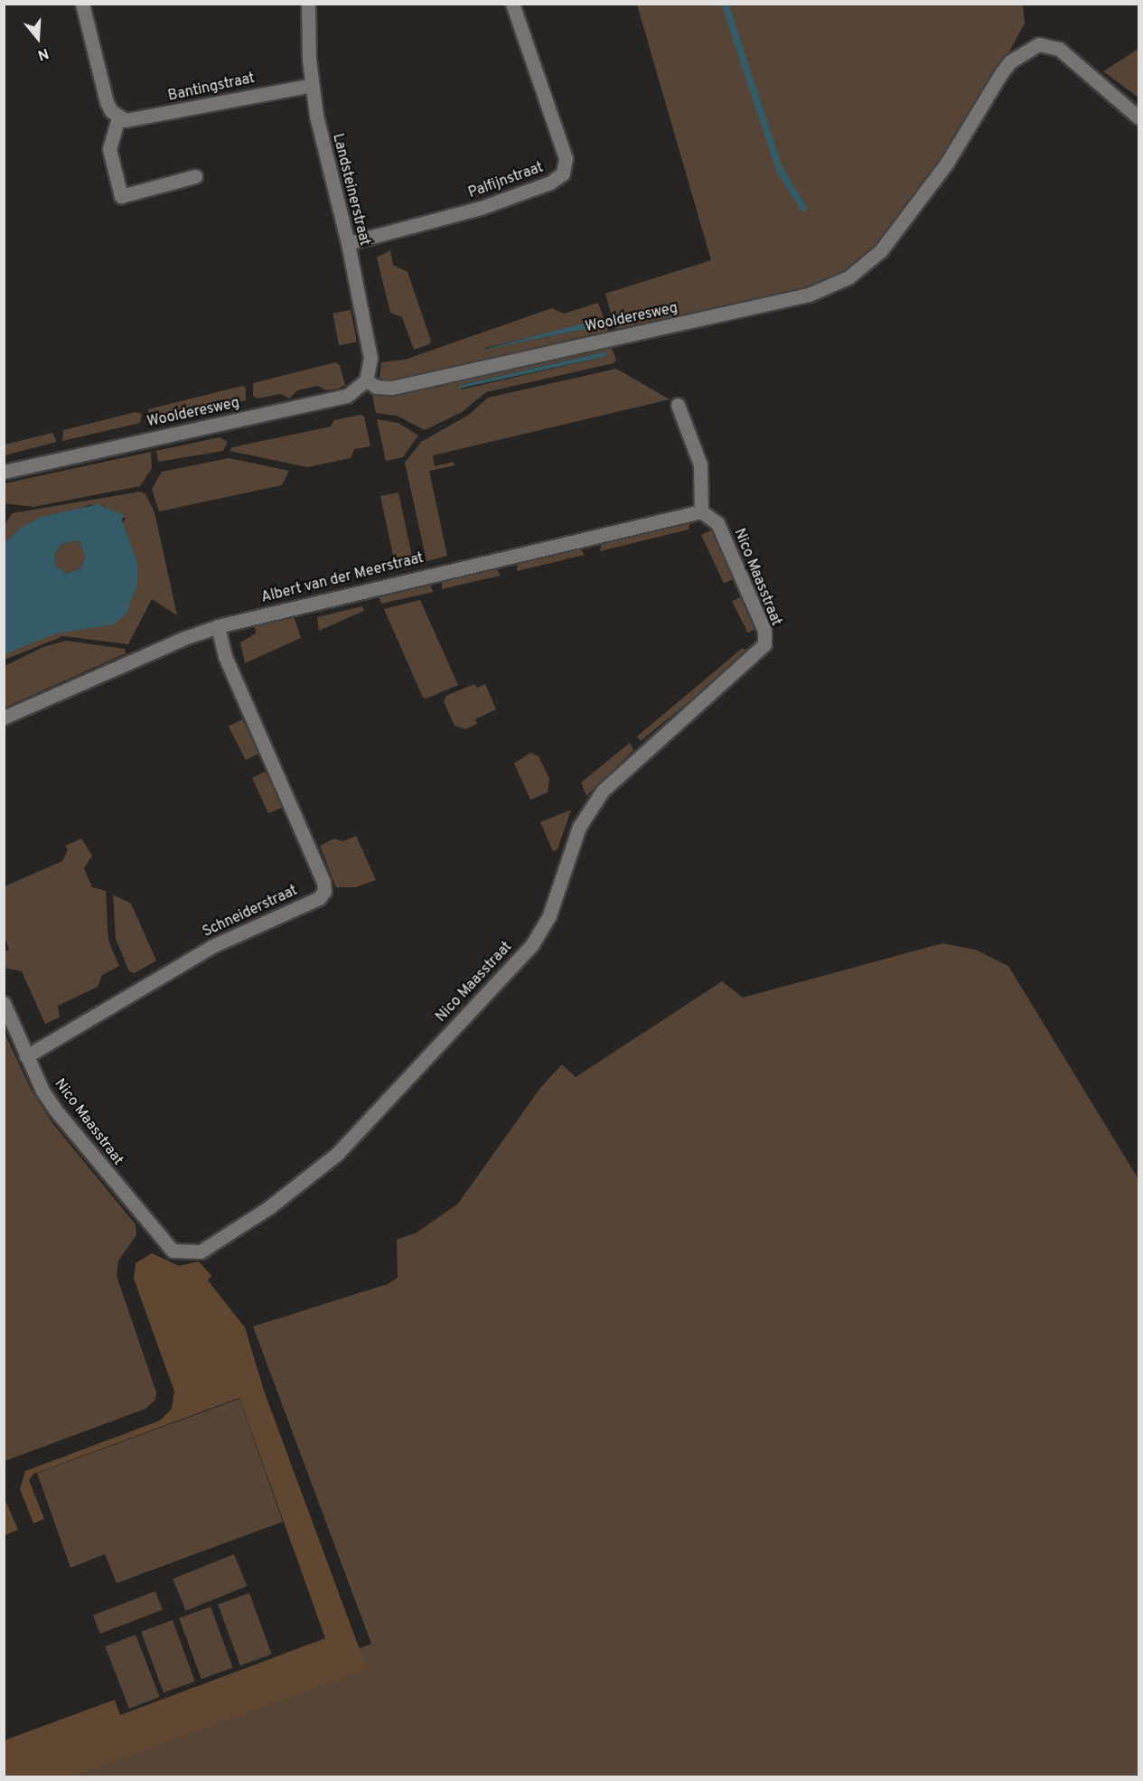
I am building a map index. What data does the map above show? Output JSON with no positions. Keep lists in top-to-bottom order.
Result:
{
  "streets": {
    "street": [
      "Bantingstraat",
      "Palfijnstraat",
      "Landsteinerstraat",
      "Woolderesweg",
      "Nico Maasstraat",
      "Albert van der Meerstraat",
      "Schneiderstraat"
    ]
  },
  "crossings": [
    ["Bantingstraat", "Landsteinerstraat"],
    ["Palfijnstraat", "Landsteinerstraat"],
    ["Landsteinerstraat", "Woolderesweg"],
    ["Nico Maasstraat", "Albert van der Meerstraat"],
    ["Nico Maasstraat", "Schneiderstraat"],
    ["Albert van der Meerstraat", "Schneiderstraat"]
  ],
  "north": "bottom"
}
